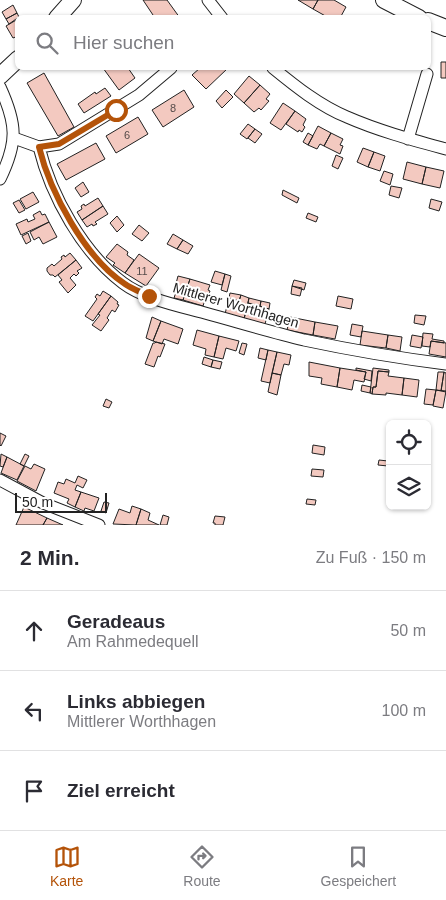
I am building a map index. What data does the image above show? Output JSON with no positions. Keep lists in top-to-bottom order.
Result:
{
  "streets": {
    "street": ["Mittlerer Worthhagen"]
  },
  "house_numbers": ["8", "6", "11"],
  "scale_bar": "50 m",
  "page": {
    "search": "Hier suchen",
    "scale": "50 m",
    "heading": ["2 Min.", "Zu Fuß · 150 m"],
    "list": [
      ["Geradeaus", "Am Rahmedequell", "50 m"],
      ["Links abbiegen", "Mittlerer Worthhagen", "100 m"],
      "Ziel erreicht"
    ],
    "nav": ["Karte", "Route", "Gespeichert"]
  }
}
